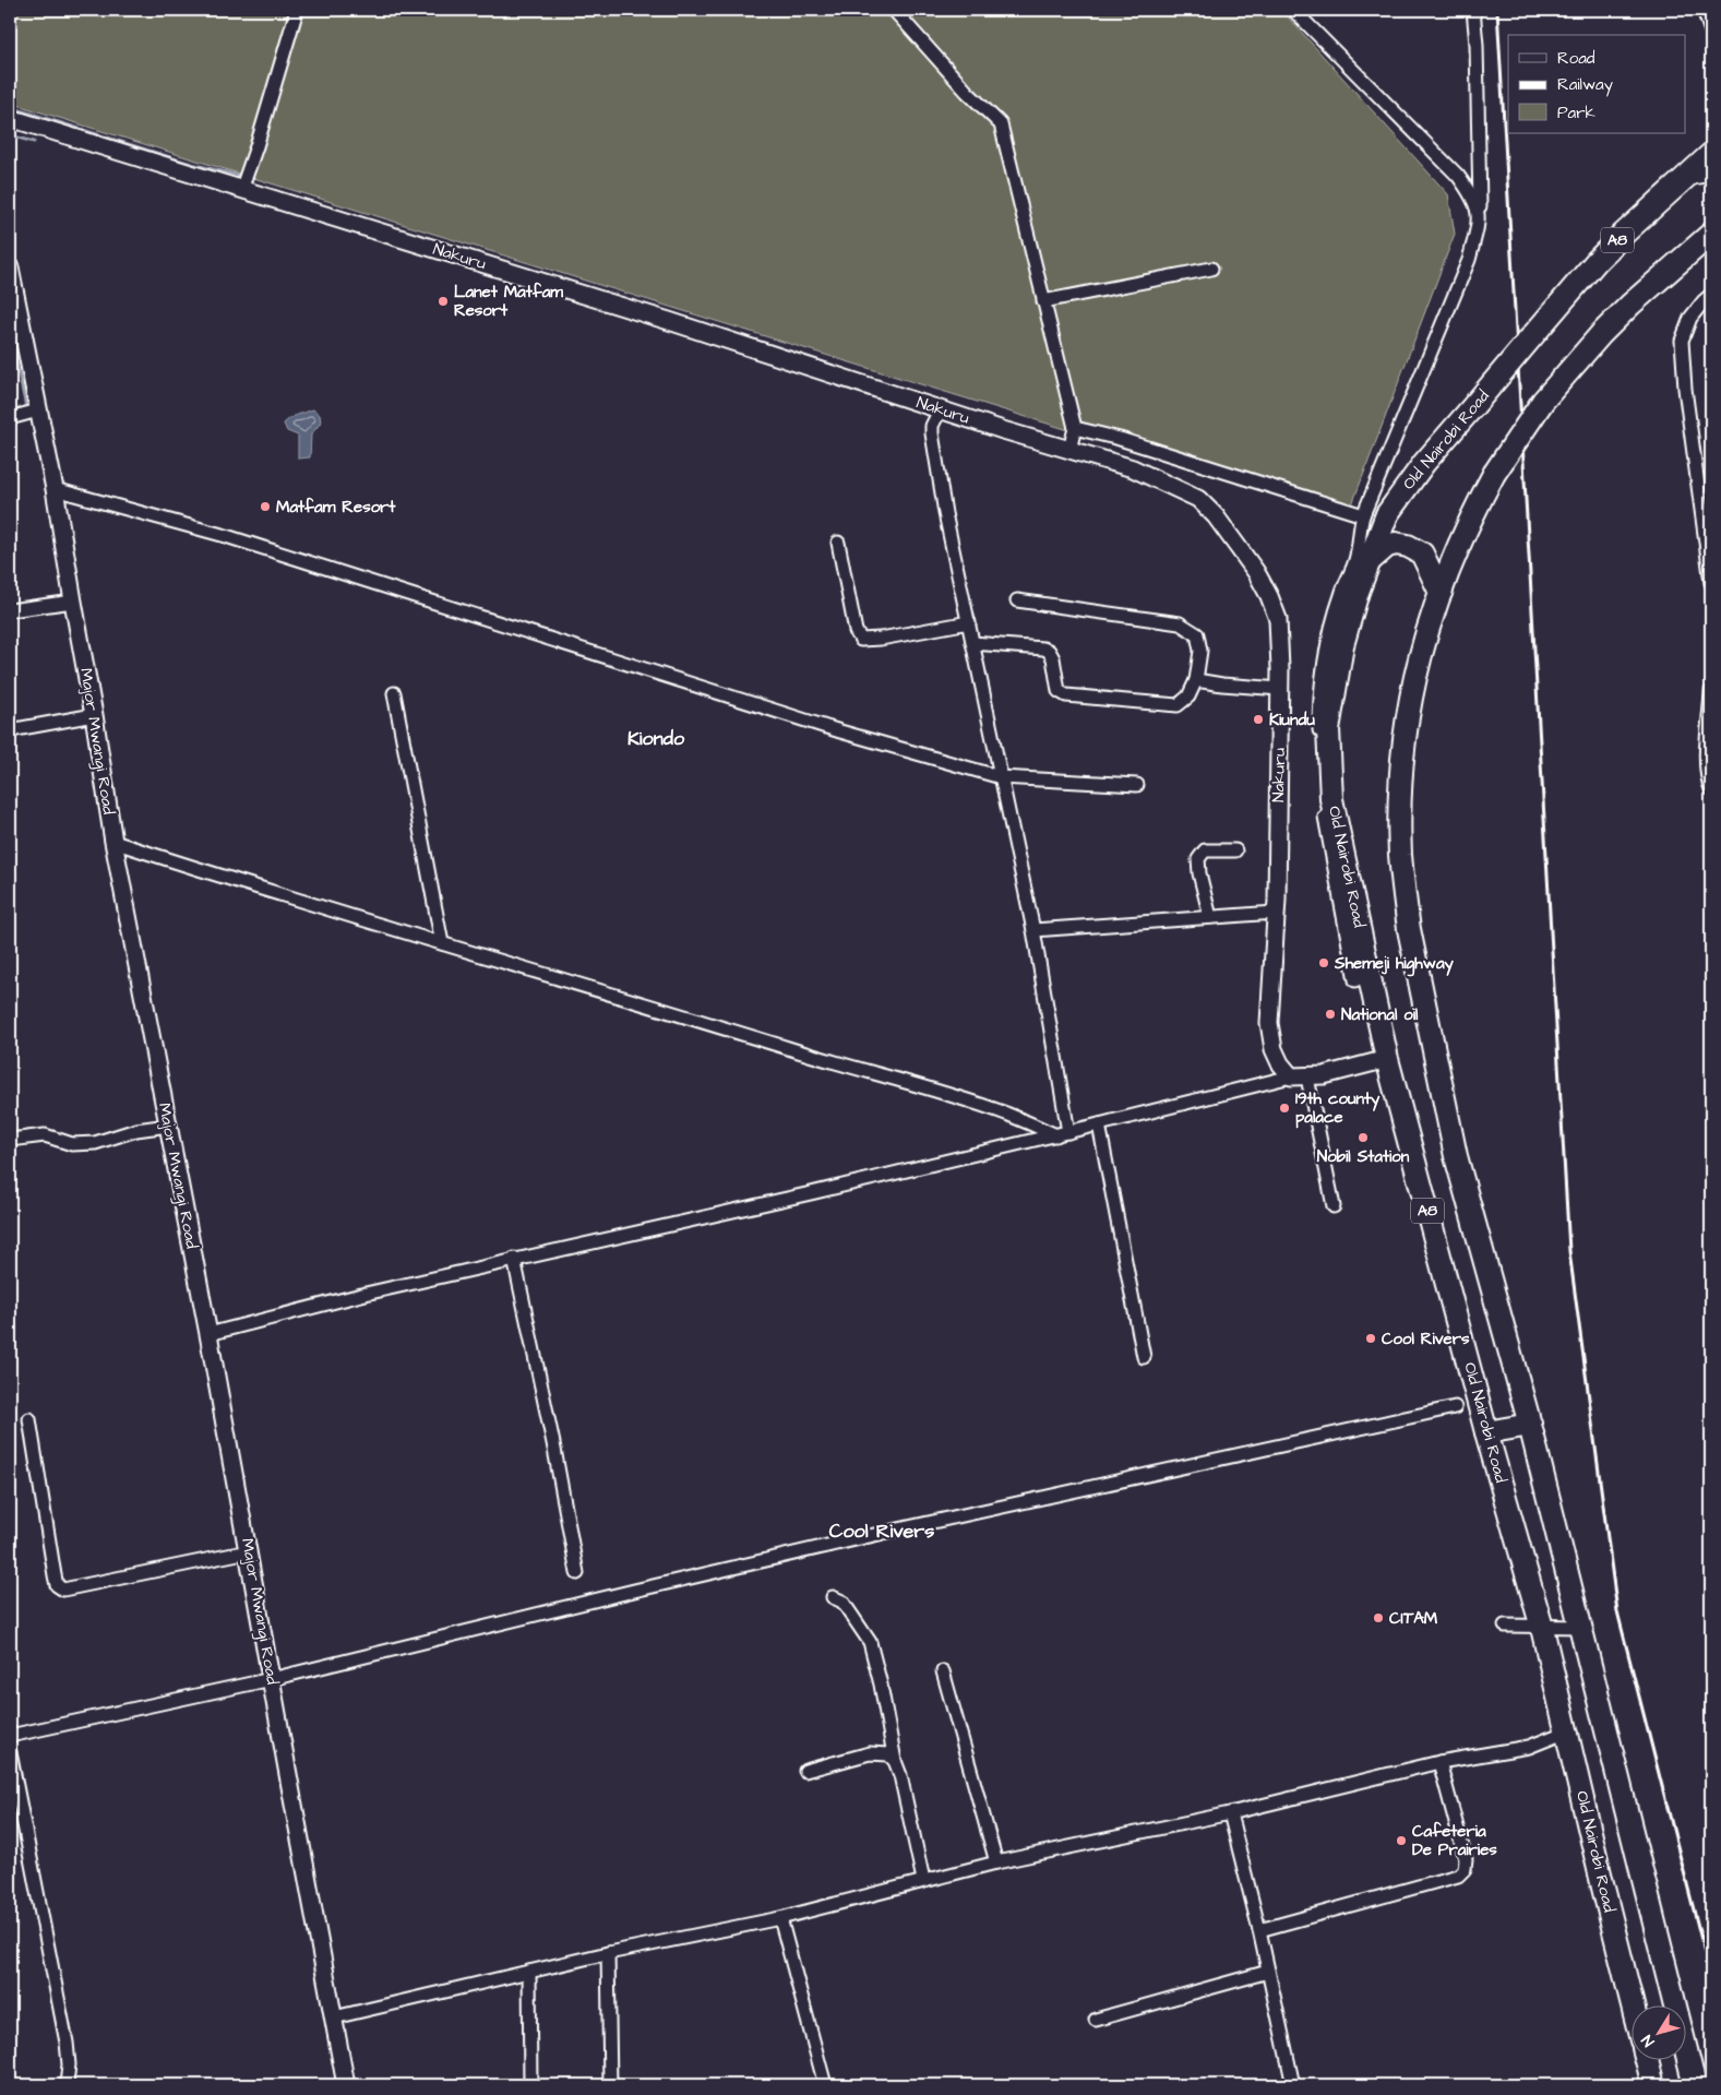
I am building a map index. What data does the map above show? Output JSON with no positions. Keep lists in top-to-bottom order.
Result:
{
  "streets": {
    "highway": ["A8", "Old Nairobi Road"],
    "main road": ["Nakuru", "Major Mwangi Road"]
  },
  "districts": ["Kiondo", "Cool Rivers"],
  "places": [
    "Lanet Matfam Resort",
    "Matfam Resort",
    "Kiundu",
    "Shemeji highway",
    "National oil",
    "19th county palace",
    "Nobil Station",
    "Cool Rivers",
    "CITAM",
    "Cafeteria De Prairies"
  ],
  "legend": ["Road", "Railway", "Park"],
  "north": "bottom left"
}
